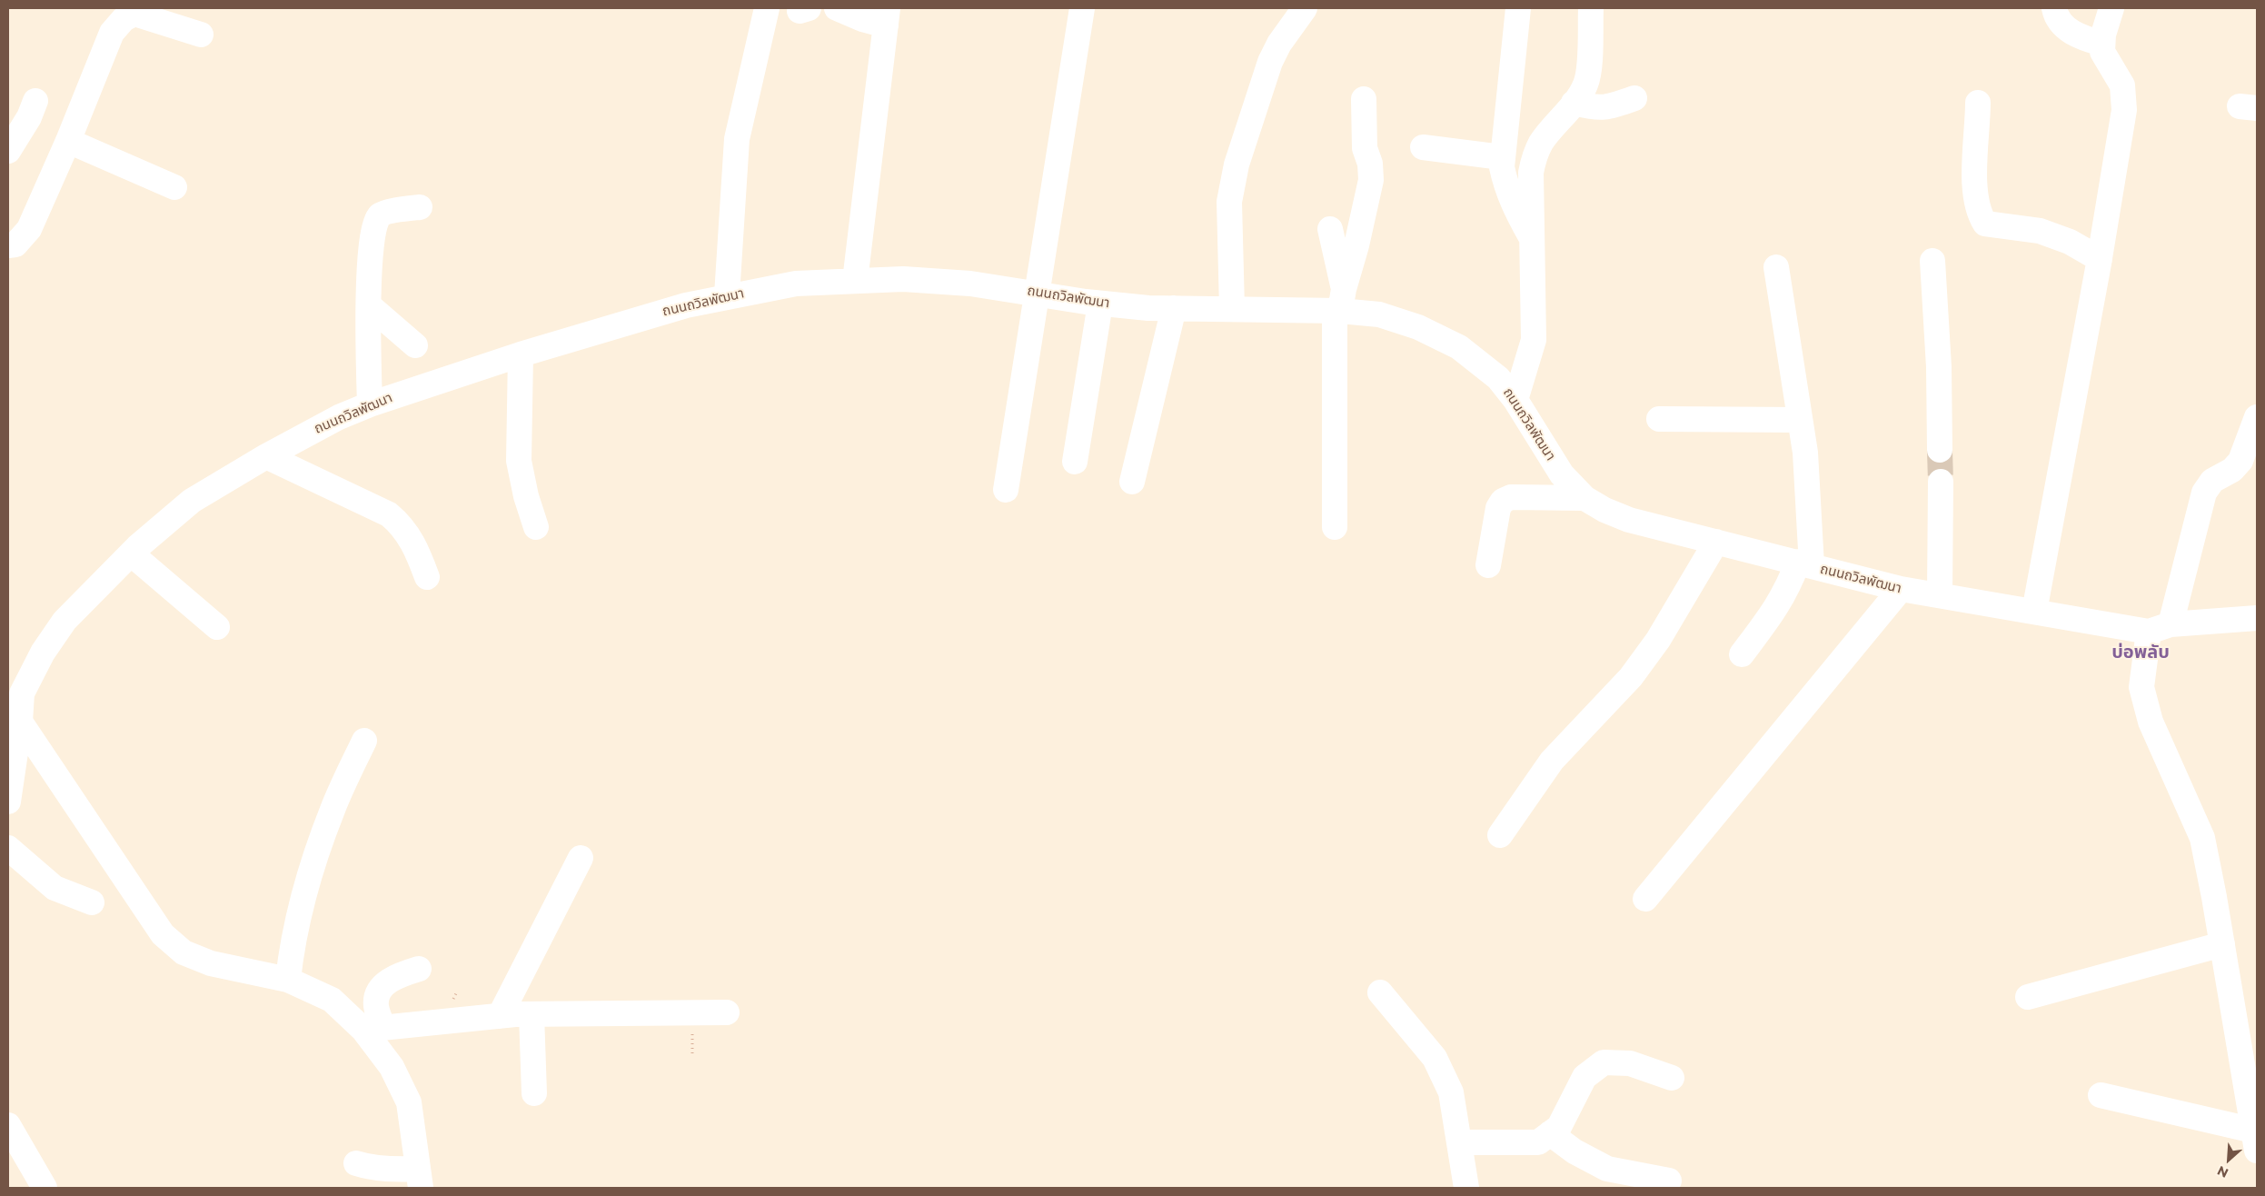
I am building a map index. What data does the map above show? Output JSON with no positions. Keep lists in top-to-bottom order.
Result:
{
  "streets": {
    "street": ["ถนนถวิลพัฒนา"]
  },
  "districts": ["บ่อพลับ"],
  "north": "bottom left"
}
